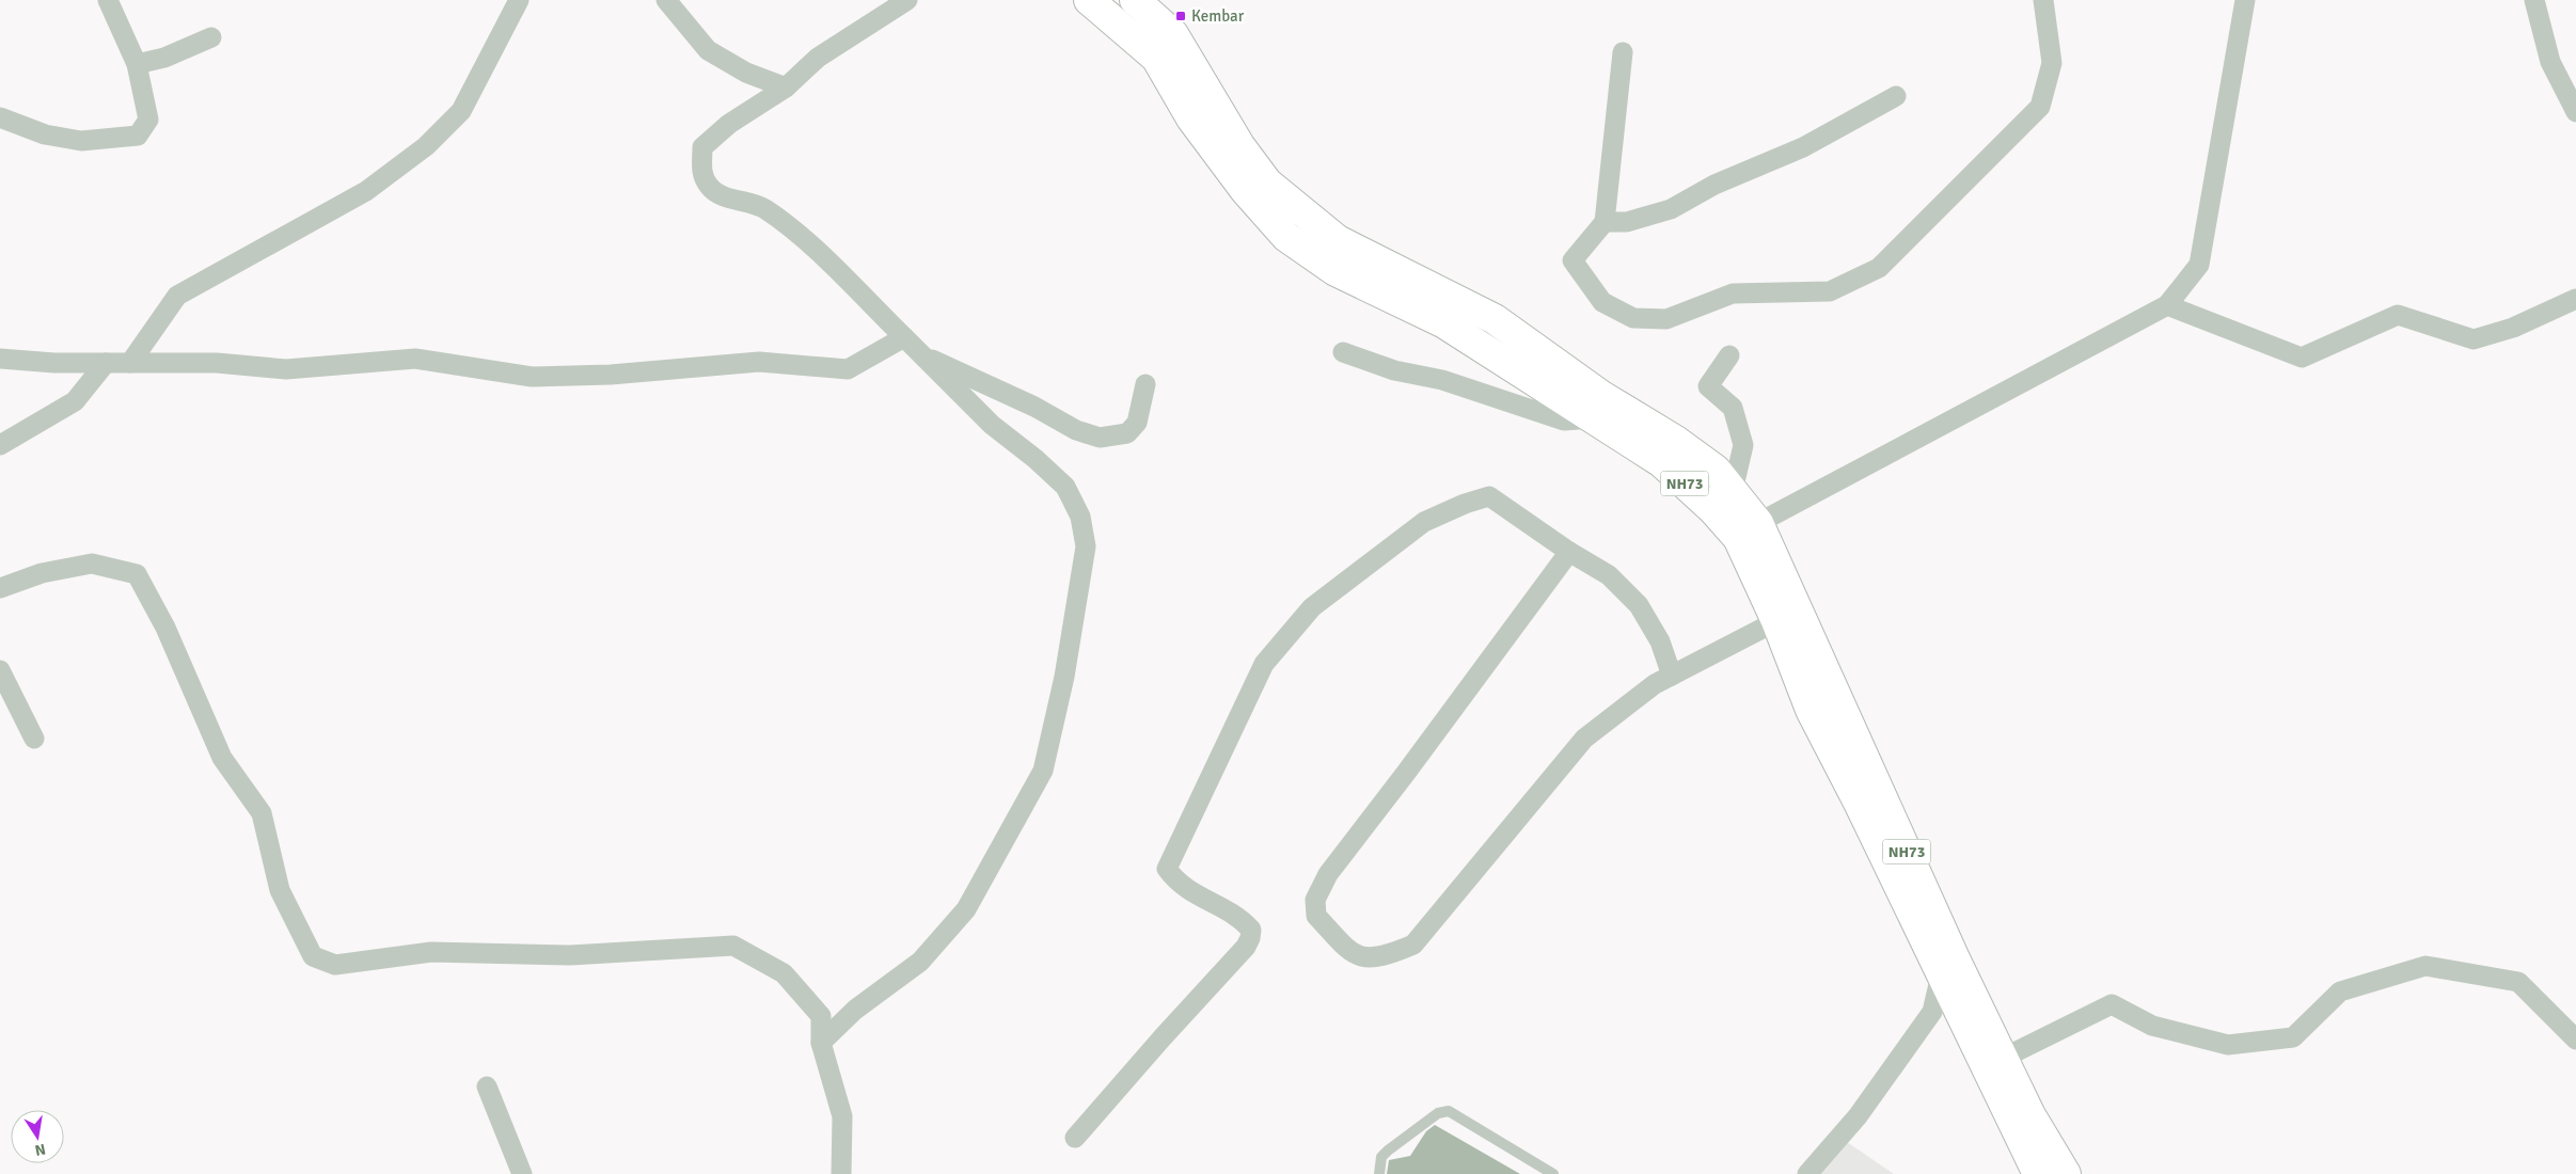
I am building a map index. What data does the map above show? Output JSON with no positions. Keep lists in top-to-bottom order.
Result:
{
  "streets": {
    "highway": ["NH73"]
  },
  "places": {
    "transit": ["Kembar"]
  },
  "north": "bottom"
}
